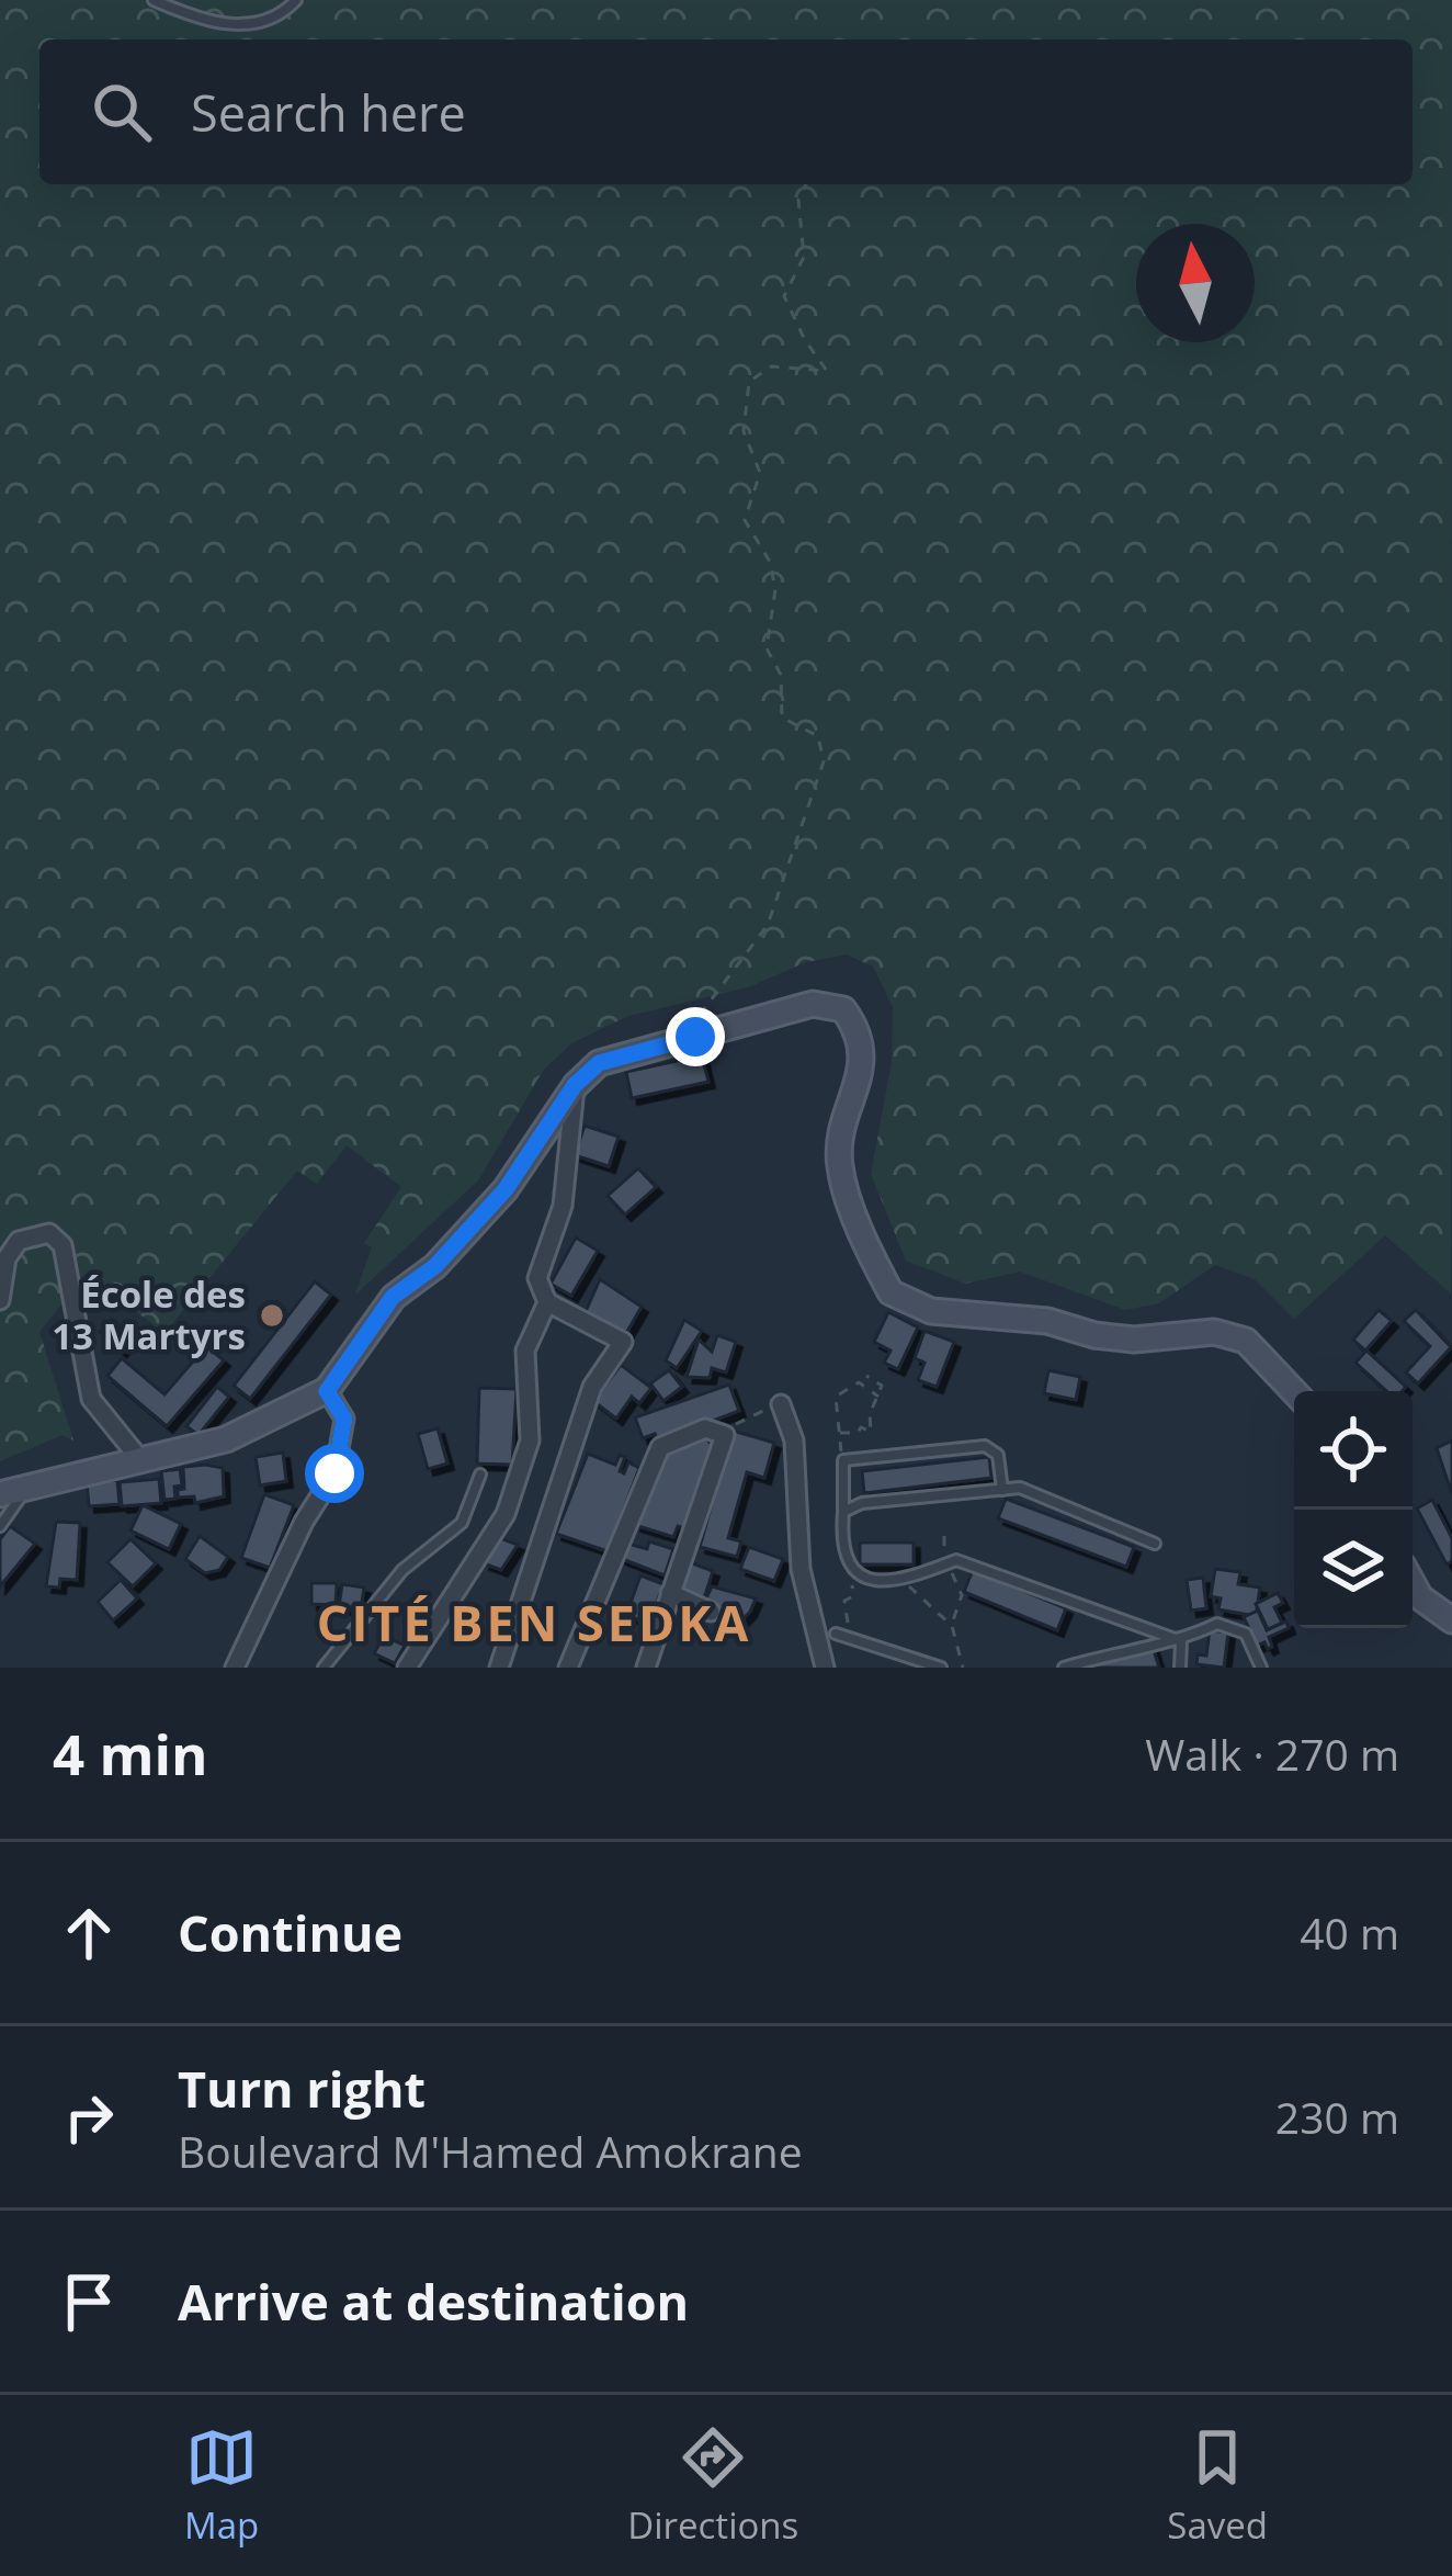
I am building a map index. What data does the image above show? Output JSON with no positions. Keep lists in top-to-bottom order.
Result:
{
  "districts": ["CITÉ BEN SEDKA"],
  "places": ["École des 13 Martyrs"],
  "north": "top",
  "page": {
    "search": "Search here",
    "heading": ["4 min", "Walk · 270 m"],
    "list": [
      ["Continue", "40 m"],
      ["Turn right", "Boulevard M'Hamed Amokrane", "230 m"],
      "Arrive at destination"
    ],
    "nav": ["Map", "Directions", "Saved"]
  }
}
